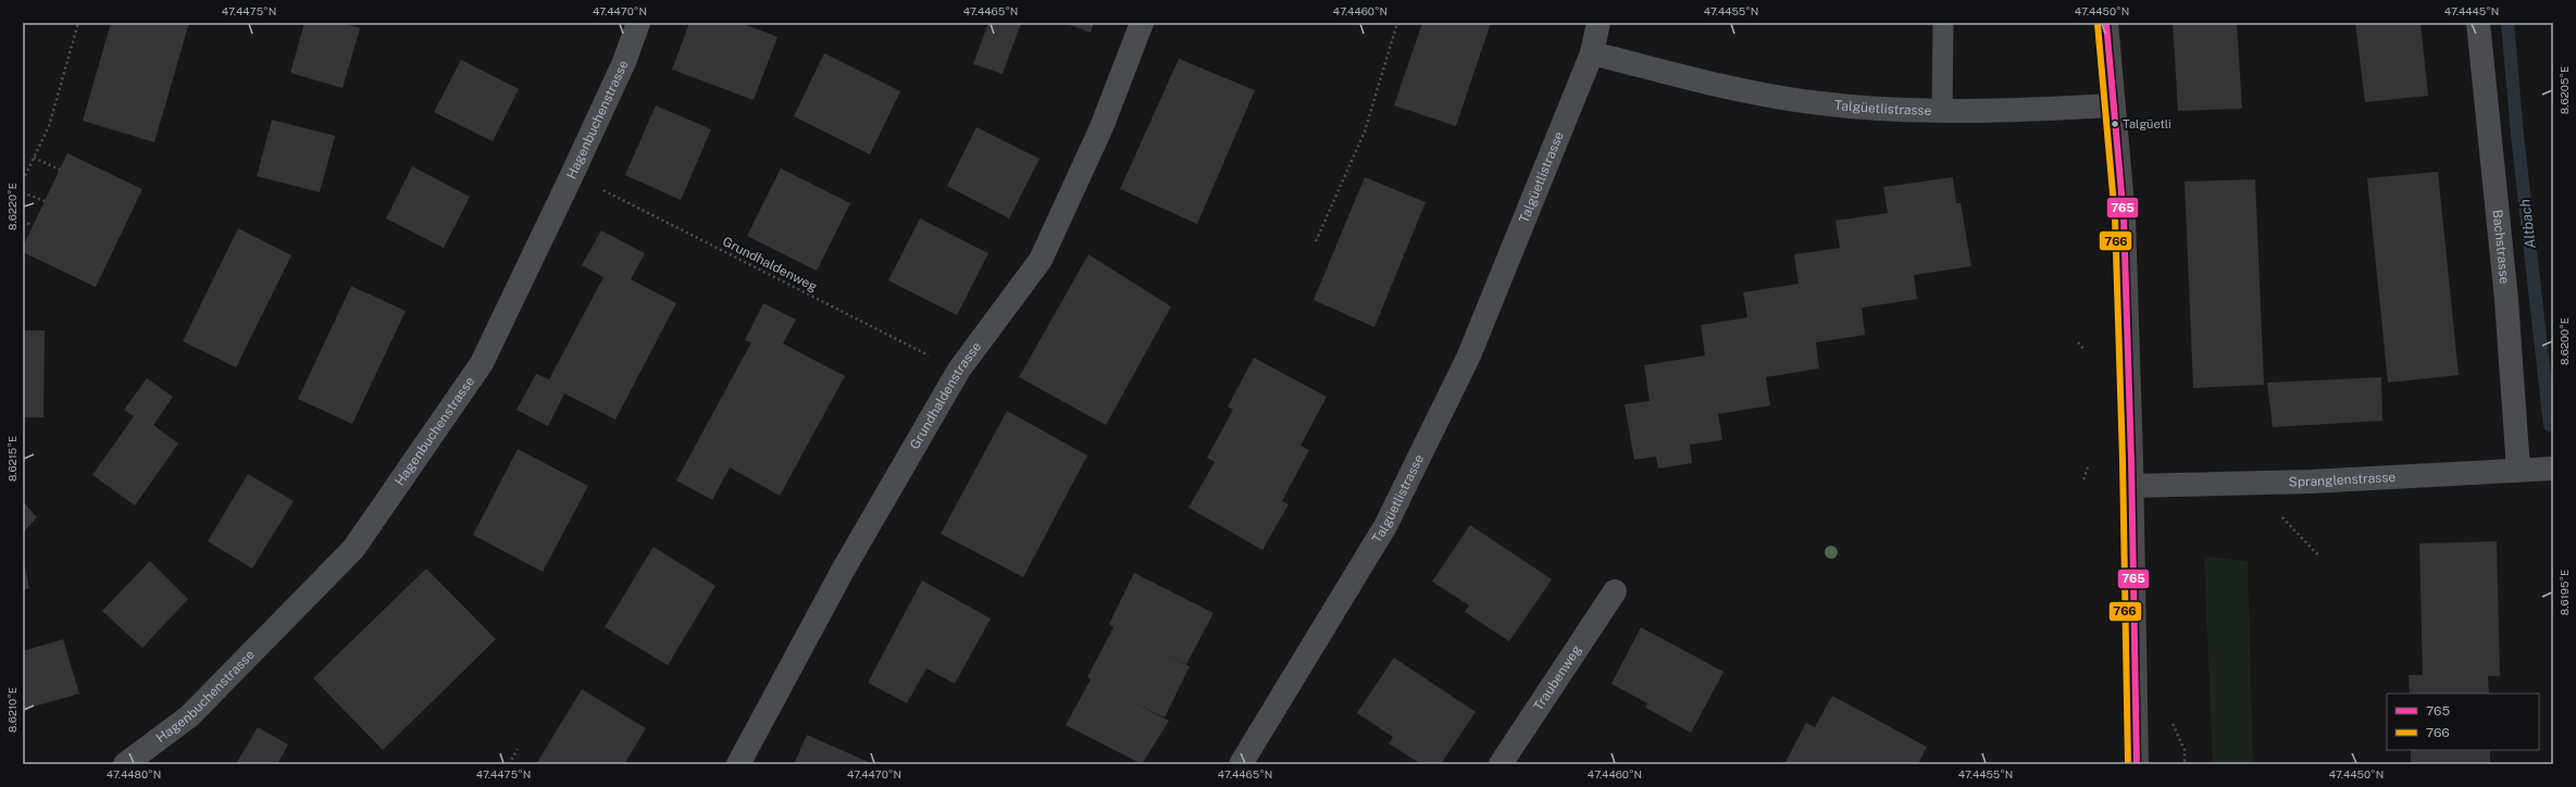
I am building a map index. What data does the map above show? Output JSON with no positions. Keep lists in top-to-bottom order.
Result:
{
  "streets": {
    "street": [
      "Talgüetlistrasse",
      "Hagenbuchenstrasse",
      "Bachstrasse",
      "Grundhaldenstrasse",
      "Spranglenstrasse",
      "Traubenweg"
    ],
    "path": ["Grundhaldenweg"]
  },
  "crossings": [
    ["Hagenbuchenstrasse", "Grundhaldenweg"],
    ["Bachstrasse", "Spranglenstrasse"],
    ["Grundhaldenweg", "Grundhaldenstrasse"]
  ],
  "water": ["Altbach"],
  "places": ["Talgüetli"],
  "lines": ["transit line 765", "transit line 766"],
  "legend": ["765", "766"],
  "coordinates": [
    "47.4475°N",
    "47.4470°N",
    "47.4465°N",
    "47.4460°N",
    "47.4455°N",
    "47.4450°N",
    "47.4445°N",
    "8.6205°E",
    "8.6220°E",
    "8.6200°E",
    "8.6215°E",
    "8.6195°E",
    "8.6210°E",
    "47.4480°N"
  ]
}
